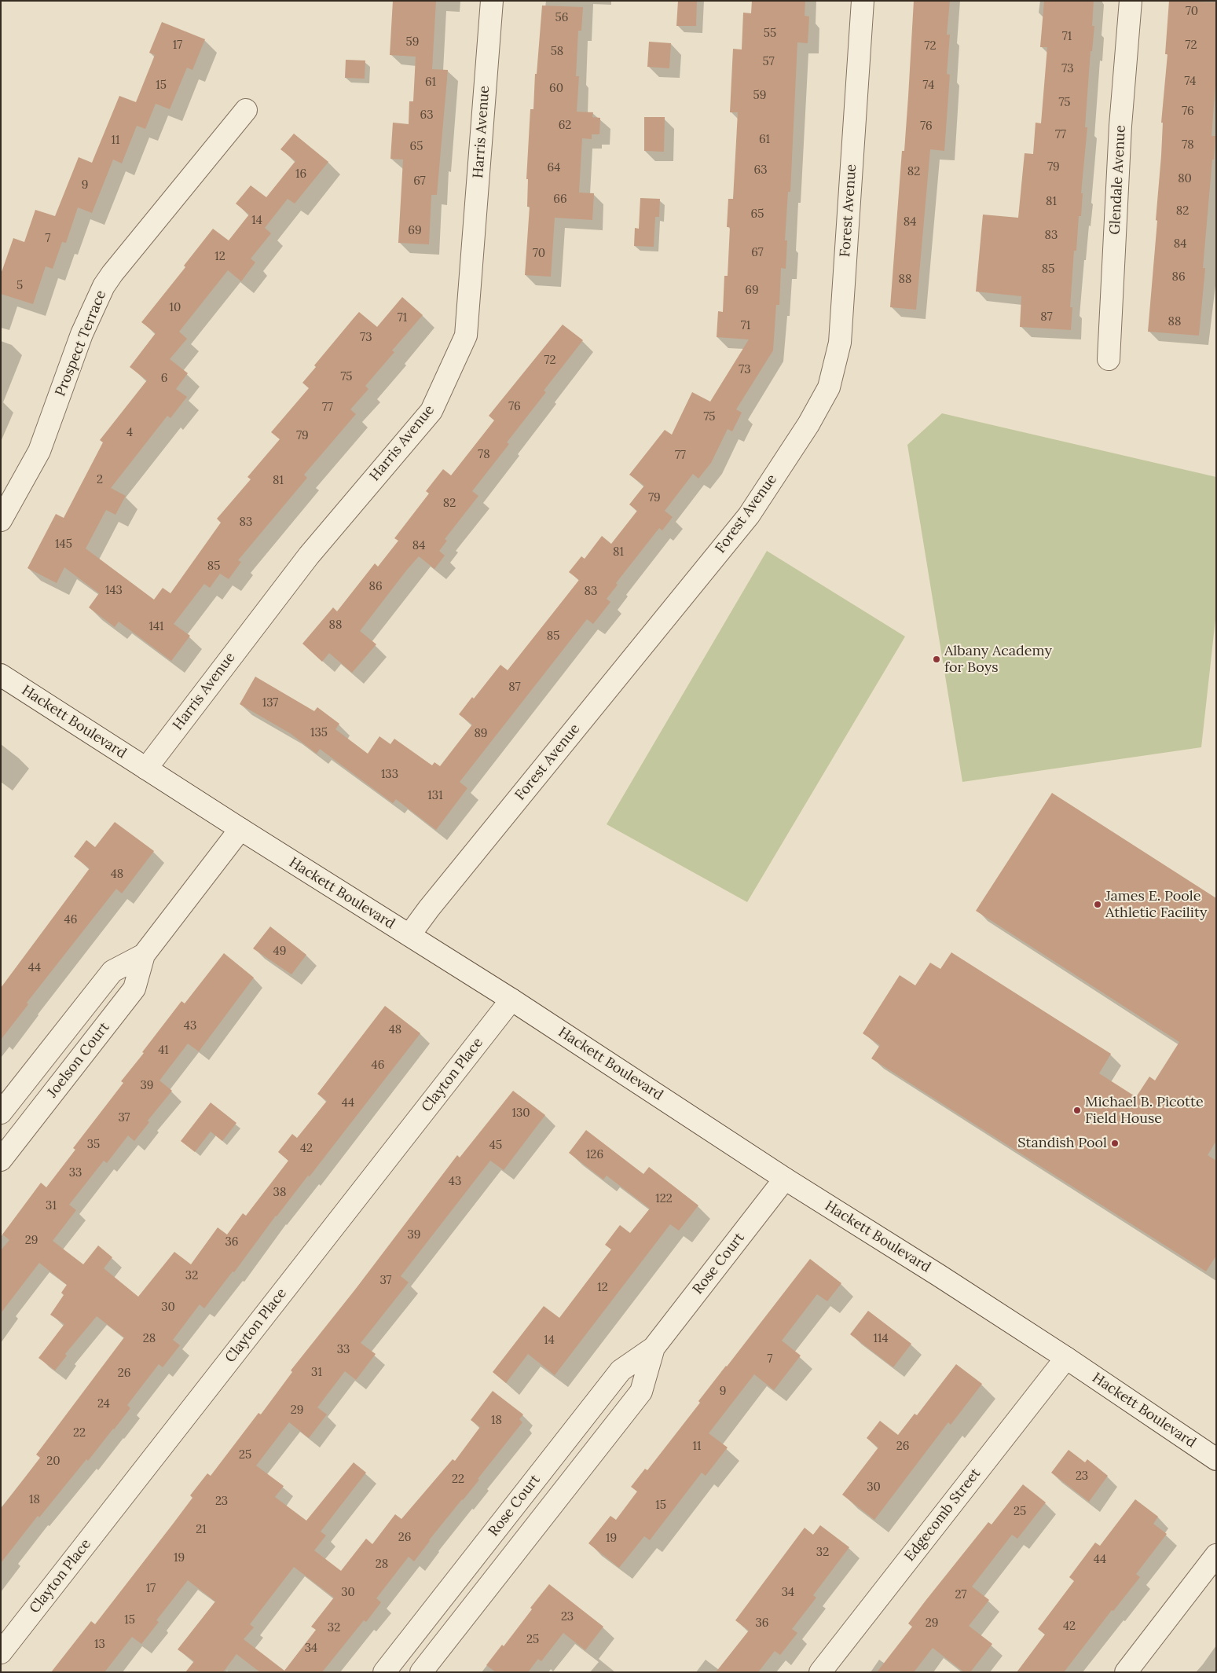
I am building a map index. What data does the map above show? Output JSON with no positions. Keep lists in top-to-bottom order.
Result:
{
  "streets": {
    "street": [
      "Harris Avenue",
      "Glendale Avenue",
      "Forest Avenue",
      "Prospect Terrace",
      "Hackett Boulevard",
      "Joelson Court",
      "Clayton Place",
      "Rose Court",
      "Edgecomb Street"
    ]
  },
  "crossings": [
    ["Harris Avenue", "Hackett Boulevard"],
    ["Forest Avenue", "Hackett Boulevard"],
    ["Hackett Boulevard", "Joelson Court"],
    ["Hackett Boulevard", "Clayton Place"],
    ["Hackett Boulevard", "Rose Court"],
    ["Hackett Boulevard", "Edgecomb Street"]
  ],
  "places": [
    "Albany Academy for Boys",
    "James E. Poole Athletic Facility",
    "Michael B. Picotte Field House",
    "Standish Pool"
  ],
  "house_numbers": [
    "70",
    "56",
    "55",
    "71",
    "59",
    "17",
    "72",
    "72",
    "58",
    "57",
    "73",
    "74",
    "61",
    "15",
    "74",
    "60",
    "59",
    "75",
    "76",
    "63",
    "62",
    "76",
    "77",
    "61",
    "11",
    "78",
    "65",
    "79",
    "64",
    "63",
    "82",
    "16",
    "80",
    "67",
    "9",
    "66",
    "81",
    "82",
    "65",
    "14",
    "84",
    "69",
    "83",
    "7",
    "84",
    "67",
    "70",
    "12",
    "85",
    "86",
    "88",
    "5",
    "69",
    "10",
    "87",
    "71",
    "88",
    "71",
    "73",
    "72",
    "73",
    "75",
    "6",
    "76",
    "77",
    "75",
    "4",
    "79",
    "78",
    "77",
    "2",
    "81",
    "79",
    "82",
    "83",
    "145",
    "84",
    "81",
    "85",
    "86",
    "143",
    "83",
    "88",
    "141",
    "85",
    "87",
    "137",
    "135",
    "89",
    "133",
    "131",
    "48",
    "46",
    "49",
    "44",
    "43",
    "48",
    "41",
    "46",
    "39",
    "44",
    "130",
    "37",
    "35",
    "45",
    "42",
    "126",
    "33",
    "43",
    "38",
    "122",
    "31",
    "39",
    "29",
    "36",
    "32",
    "37",
    "12",
    "30",
    "28",
    "114",
    "14",
    "33",
    "7",
    "31",
    "26",
    "9",
    "24",
    "29",
    "18",
    "22",
    "11",
    "26",
    "25",
    "20",
    "23",
    "22",
    "30",
    "18",
    "23",
    "15",
    "25",
    "21",
    "26",
    "19",
    "32",
    "19",
    "44",
    "28",
    "17",
    "30",
    "34",
    "27",
    "23",
    "15",
    "36",
    "29",
    "42",
    "32",
    "25",
    "13",
    "34"
  ]
}
